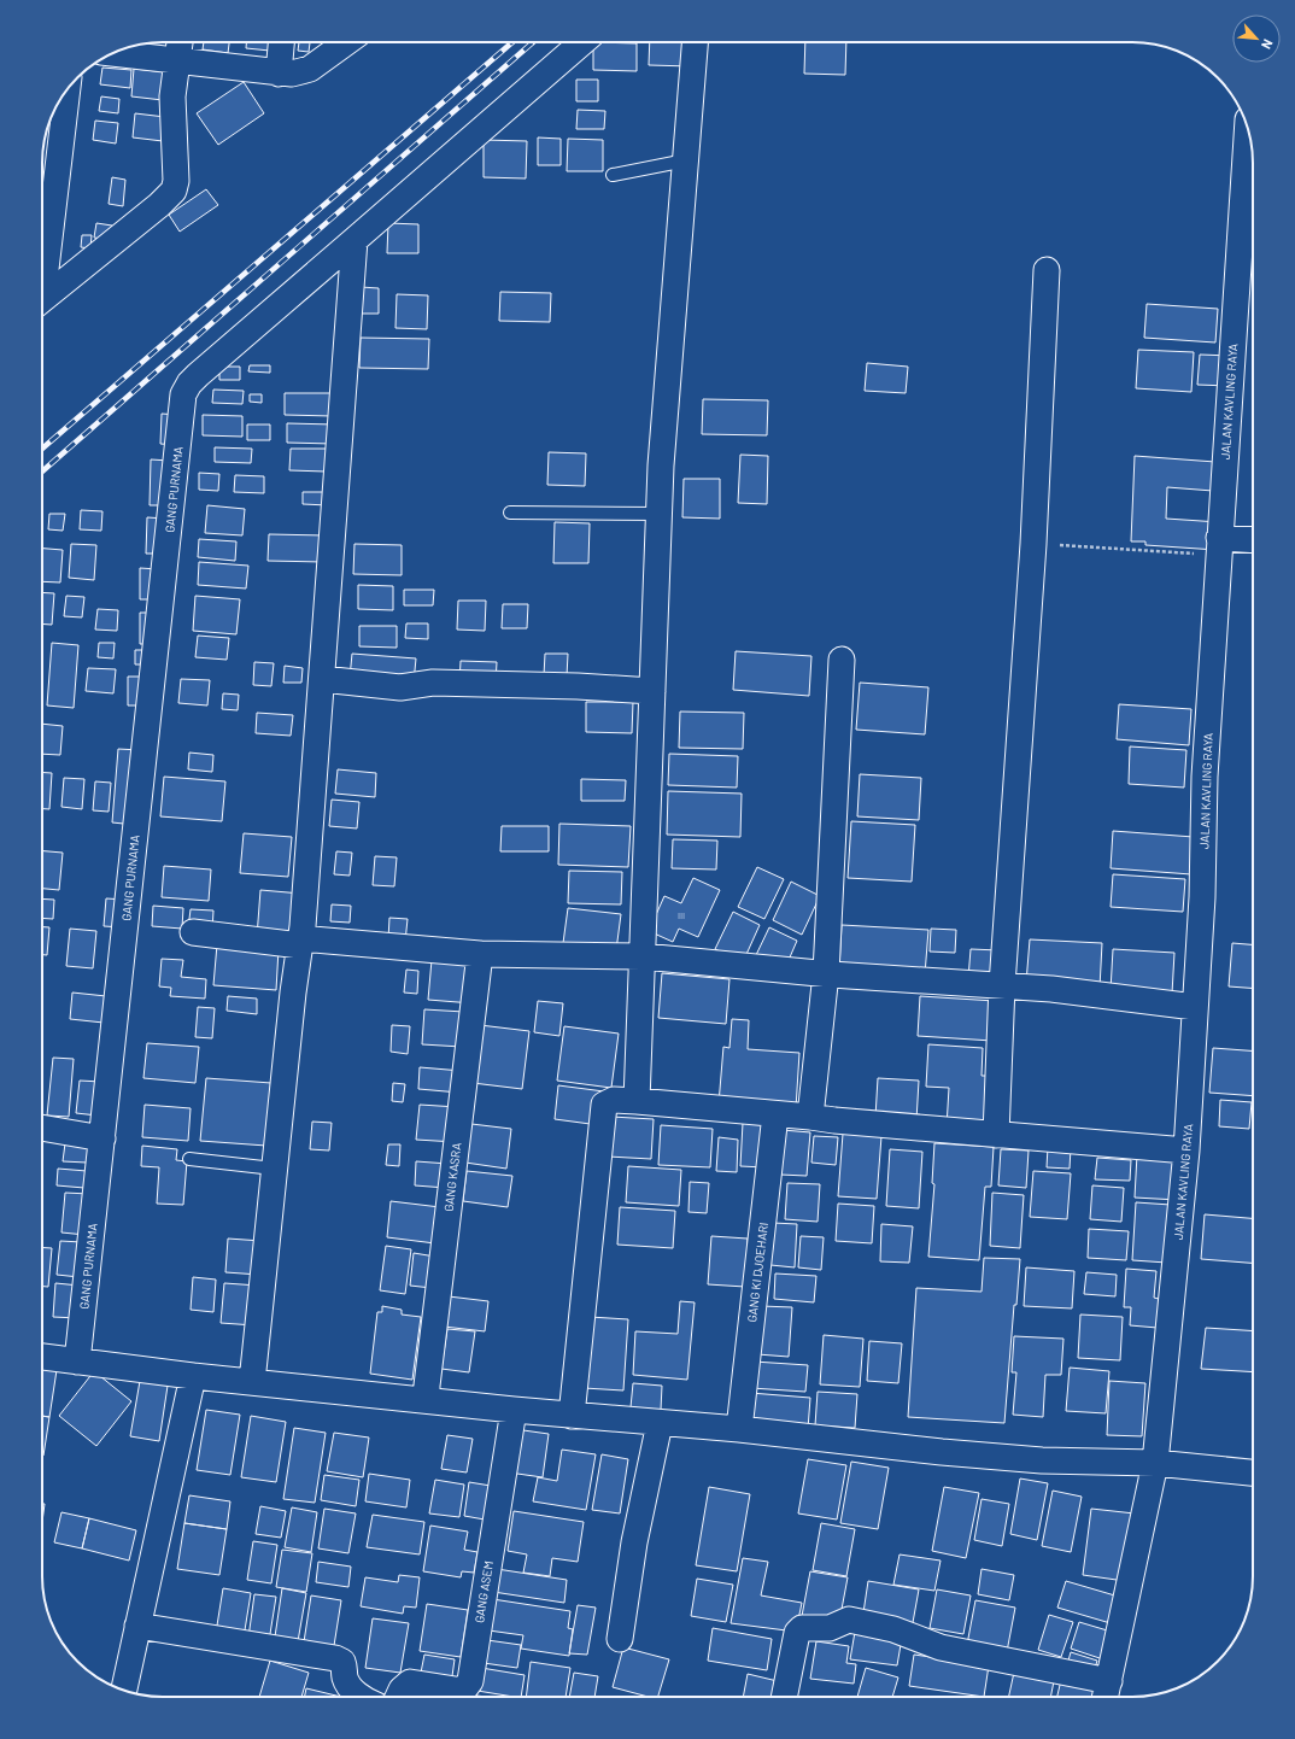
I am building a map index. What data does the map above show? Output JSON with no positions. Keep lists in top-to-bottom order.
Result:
{
  "streets": {
    "street": [
      "JALAN KAVLING RAYA",
      "GANG PURNAMA",
      "GANG KASRA",
      "GANG KI DJOEHARI",
      "GANG ASEM"
    ]
  },
  "house_numbers": ["III"],
  "north": "bottom right"
}
